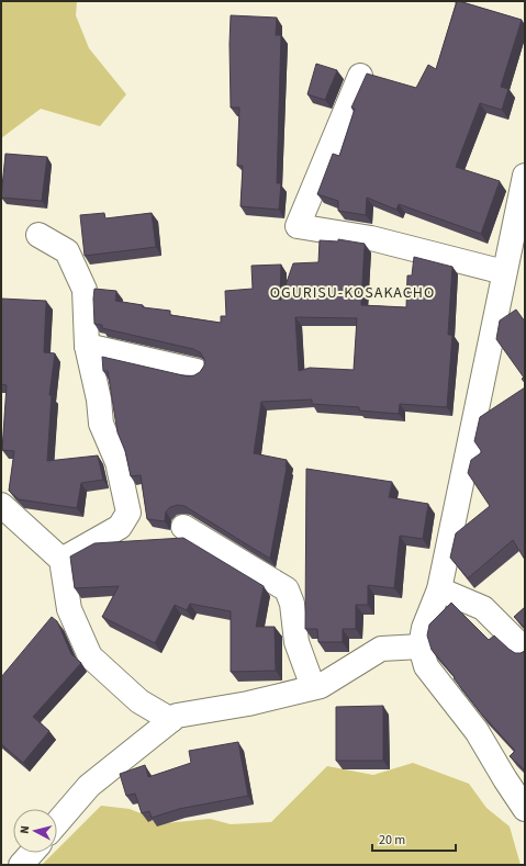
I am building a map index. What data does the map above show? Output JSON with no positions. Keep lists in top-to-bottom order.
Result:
{
  "districts": ["OGURISU-KOSAKACHO"],
  "scale_bar": "20 m",
  "north": "left"
}
